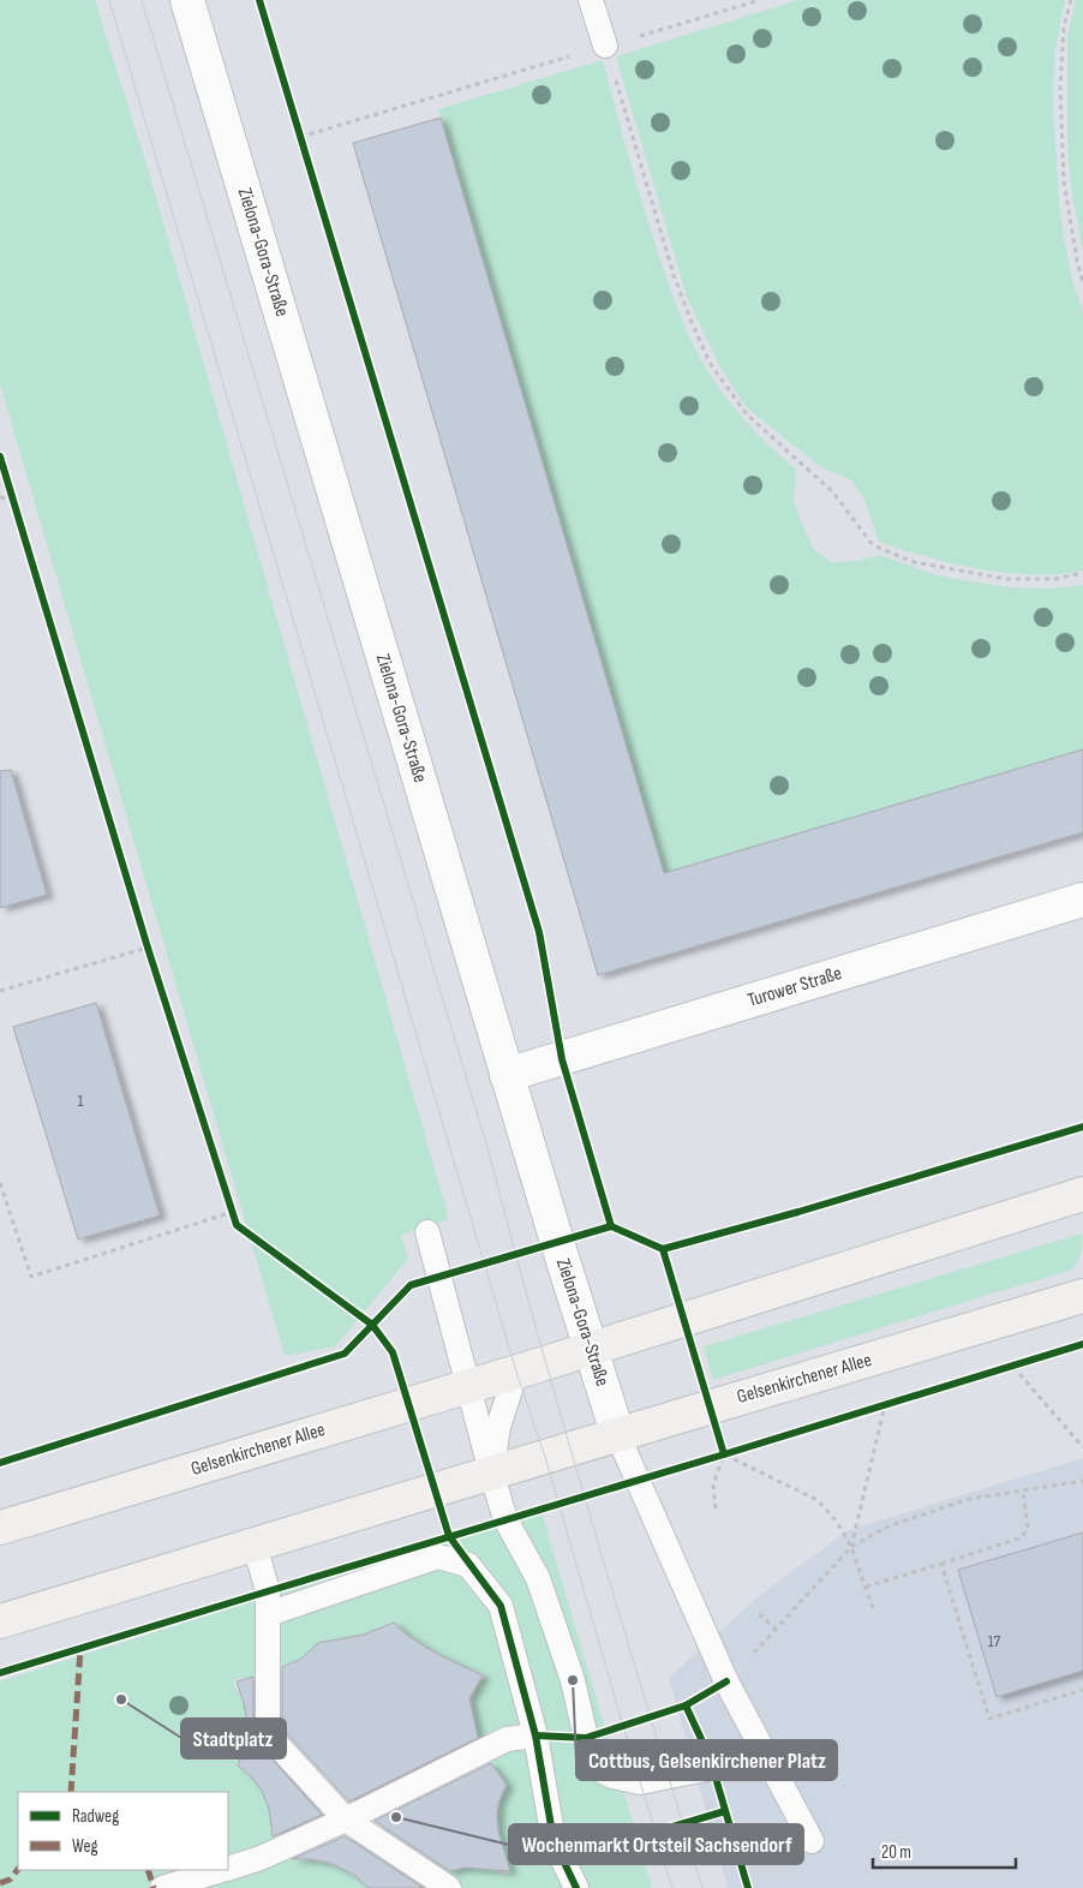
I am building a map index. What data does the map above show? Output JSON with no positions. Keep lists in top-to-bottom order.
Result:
{
  "streets": {
    "main road": ["Gelsenkirchener Allee"],
    "street": ["Zielona-Gora-Straße", "Turower Straße"]
  },
  "crossings": [
    ["Zielona-Gora-Straße", "Turower Straße"],
    ["Zielona-Gora-Straße", "Gelsenkirchener Allee"]
  ],
  "places": ["Cottbus, Gelsenkirchener Platz", "Stadtplatz", "Wochenmarkt Ortsteil Sachsendorf"],
  "house_numbers": ["1", "17"],
  "legend": ["Radweg", "Weg"],
  "scale_bar": "20 m"
}
